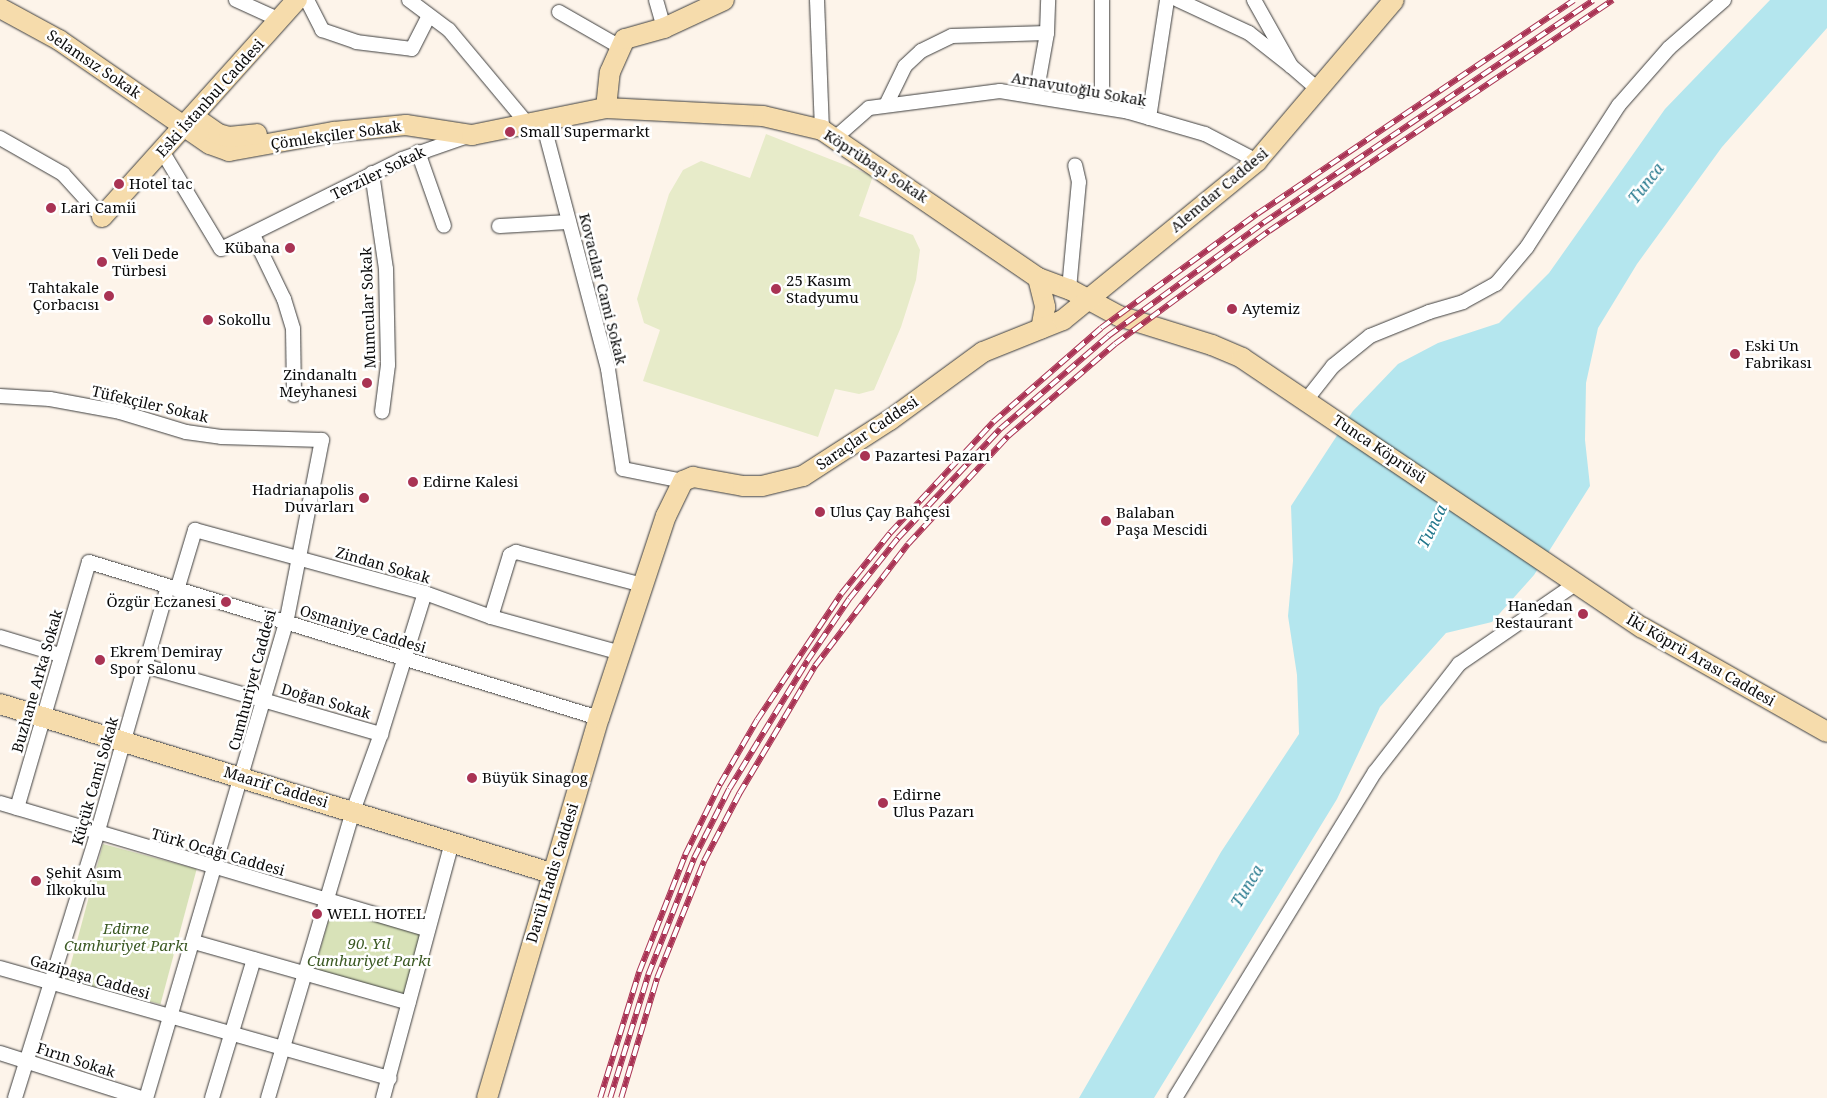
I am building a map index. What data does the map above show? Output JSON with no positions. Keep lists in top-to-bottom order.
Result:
{
  "streets": {
    "main road": [
      "Selamsız Sokak",
      "Eski İstanbul Caddesi",
      "Çömlekçiler Sokak",
      "Köprübaşı Sokak",
      "Terziler Sokak",
      "Alemdar Caddesi",
      "Saraçlar Caddesi",
      "Tunca Köprüsü",
      "İki Köprü Arası Caddesi",
      "Maarif Caddesi",
      "Darül Hadis Caddesi"
    ],
    "street": [
      "Arnavutoğlu Sokak",
      "Kovacılar Cami Sokak",
      "Mumcular Sokak",
      "Tüfekçiler Sokak",
      "Zindan Sokak",
      "Osmaniye Caddesi",
      "Cumhuriyet Caddesi",
      "Buzhane Arka Sokak",
      "Doğan Sokak",
      "Küçük Cami Sokak",
      "Türk Ocağı Caddesi",
      "Gazipaşa Caddesi",
      "Fırın Sokak"
    ]
  },
  "crossings": [
    ["Selamsız Sokak", "Eski İstanbul Caddesi"],
    ["Selamsız Sokak", "Çömlekçiler Sokak"],
    ["Arnavutoğlu Sokak", "Köprübaşı Sokak"],
    ["Arnavutoğlu Sokak", "Alemdar Caddesi"],
    ["Eski İstanbul Caddesi", "Çömlekçiler Sokak"],
    ["Eski İstanbul Caddesi", "Terziler Sokak"],
    ["Çömlekçiler Sokak", "Terziler Sokak"],
    ["Köprübaşı Sokak", "Terziler Sokak"],
    ["Köprübaşı Sokak", "Alemdar Caddesi"],
    ["Köprübaşı Sokak", "Kovacılar Cami Sokak"],
    ["Köprübaşı Sokak", "Saraçlar Caddesi"],
    ["Köprübaşı Sokak", "Tunca Köprüsü"],
    ["Terziler Sokak", "Kovacılar Cami Sokak"],
    ["Terziler Sokak", "Mumcular Sokak"],
    ["Alemdar Caddesi", "Saraçlar Caddesi"],
    ["Alemdar Caddesi", "Tunca Köprüsü"],
    ["Kovacılar Cami Sokak", "Saraçlar Caddesi"],
    ["Tüfekçiler Sokak", "Cumhuriyet Caddesi"],
    ["Saraçlar Caddesi", "Tunca Köprüsü"],
    ["Saraçlar Caddesi", "Darül Hadis Caddesi"],
    ["Tunca Köprüsü", "İki Köprü Arası Caddesi"],
    ["Zindan Sokak", "Osmaniye Caddesi"],
    ["Zindan Sokak", "Cumhuriyet Caddesi"],
    ["Zindan Sokak", "Küçük Cami Sokak"],
    ["Zindan Sokak", "Darül Hadis Caddesi"],
    ["Osmaniye Caddesi", "Cumhuriyet Caddesi"],
    ["Osmaniye Caddesi", "Buzhane Arka Sokak"],
    ["Osmaniye Caddesi", "Küçük Cami Sokak"],
    ["Osmaniye Caddesi", "Darül Hadis Caddesi"],
    ["Cumhuriyet Caddesi", "Doğan Sokak"],
    ["Cumhuriyet Caddesi", "Maarif Caddesi"],
    ["Cumhuriyet Caddesi", "Türk Ocağı Caddesi"],
    ["Cumhuriyet Caddesi", "Gazipaşa Caddesi"],
    ["Buzhane Arka Sokak", "Maarif Caddesi"],
    ["Buzhane Arka Sokak", "Türk Ocağı Caddesi"],
    ["Doğan Sokak", "Küçük Cami Sokak"],
    ["Küçük Cami Sokak", "Maarif Caddesi"],
    ["Küçük Cami Sokak", "Türk Ocağı Caddesi"],
    ["Küçük Cami Sokak", "Gazipaşa Caddesi"],
    ["Küçük Cami Sokak", "Fırın Sokak"],
    ["Maarif Caddesi", "Darül Hadis Caddesi"]
  ],
  "water": ["Tunca"],
  "parks": ["Edirne Cumhuriyet Parkı", "90. Yıl Cumhuriyet Parkı"],
  "places": [
    "Small Supermarkt",
    "Hotel tac",
    "Lari Camii",
    "Kübana",
    "Veli Dede Türbesi",
    "25 Kasım Stadyumu",
    "Tahtakale Çorbacısı",
    "Aytemiz",
    "Sokollu",
    "Eski Un Fabrikası",
    "Zindanaltı Meyhanesi",
    "Pazartesi Pazarı",
    "Edirne Kalesi",
    "Hadrianapolis Duvarları",
    "Ulus Çay Bahçesi",
    "Balaban Paşa Mescidi",
    "Özgür Eczanesi",
    "Hanedan Restaurant",
    "Ekrem Demiray Spor Salonu",
    "Büyük Sinagog",
    "Edirne Ulus Pazarı",
    "Şehit Asım İlkokulu",
    "WELL HOTEL"
  ]
}
